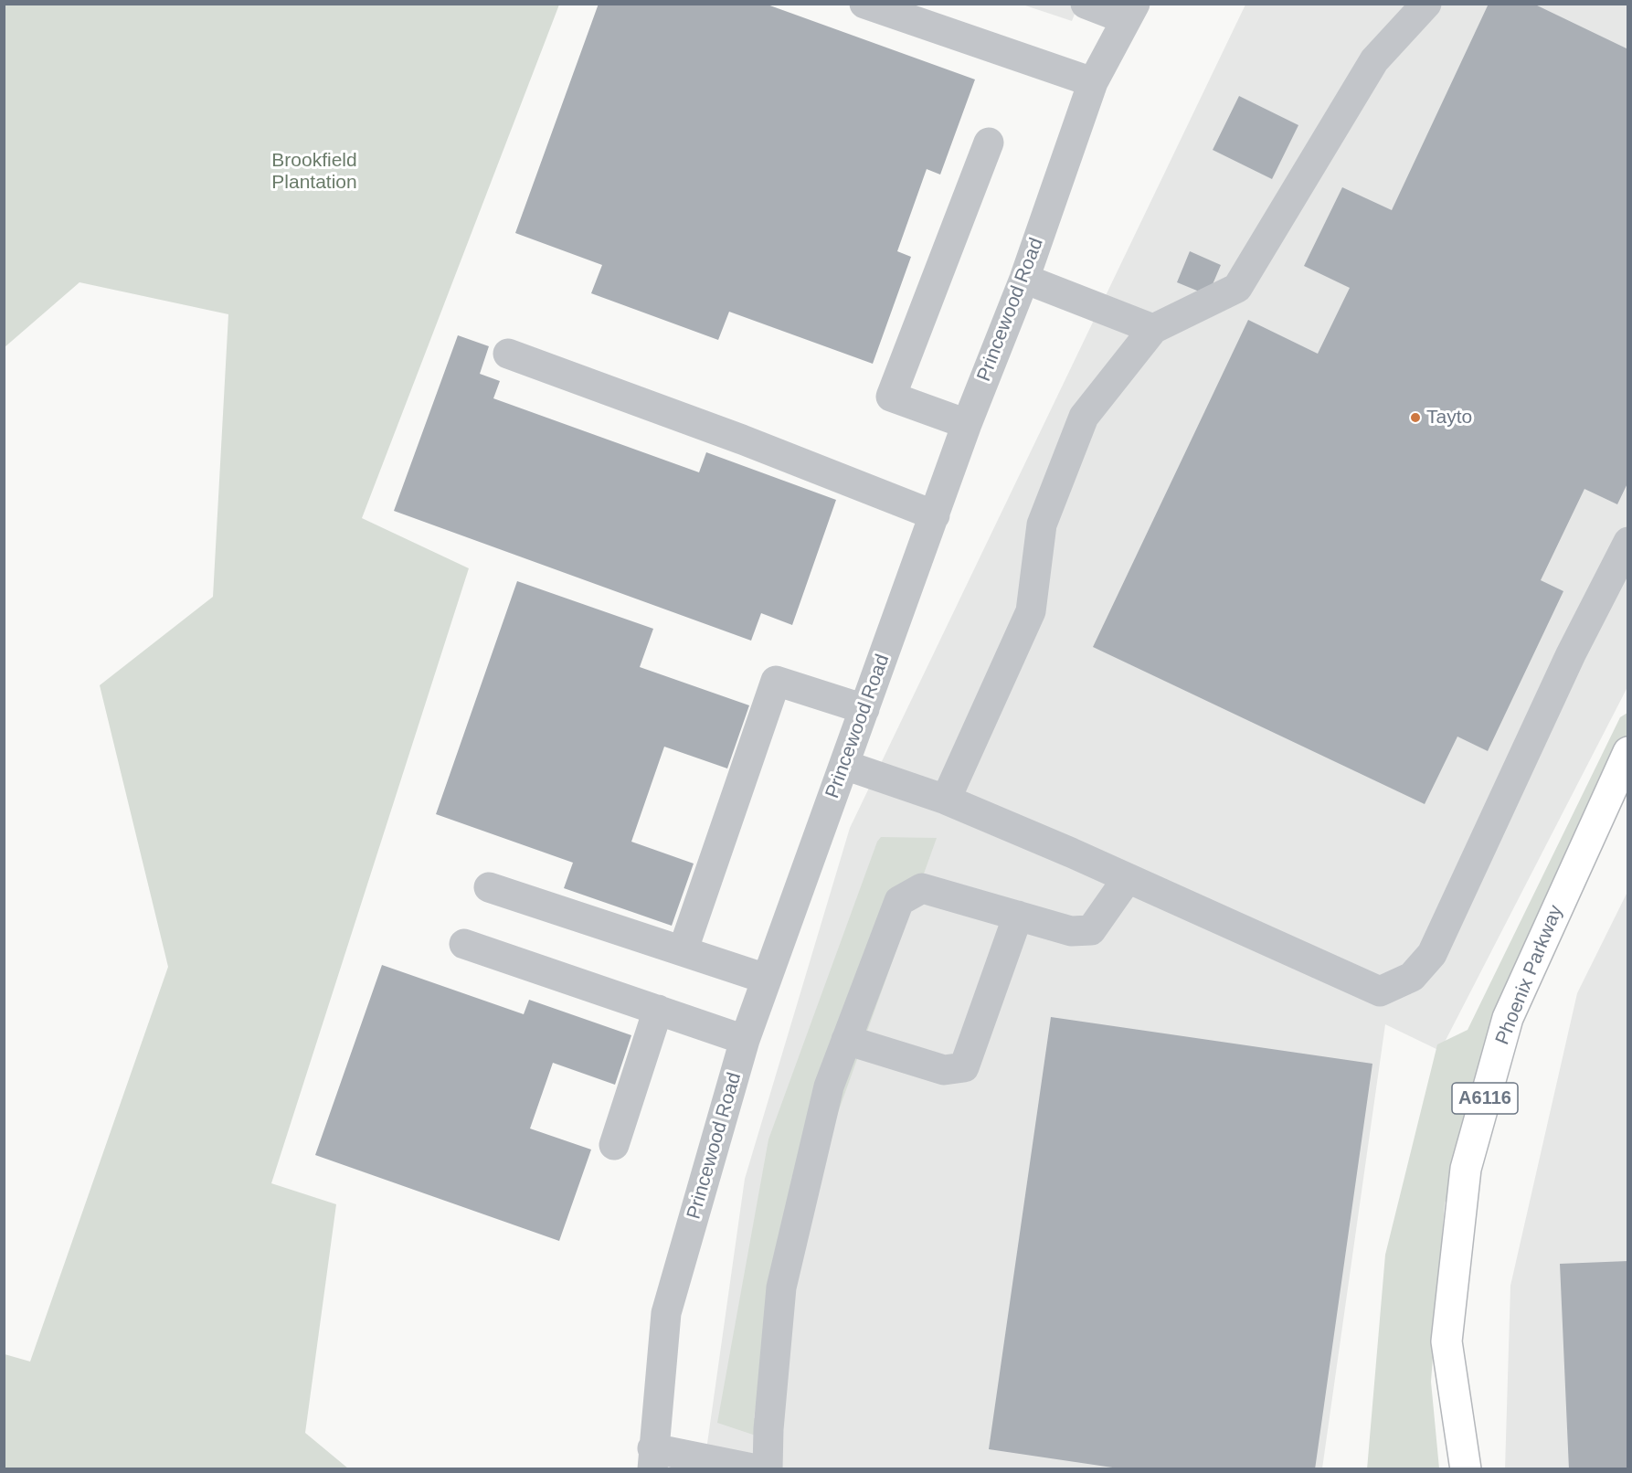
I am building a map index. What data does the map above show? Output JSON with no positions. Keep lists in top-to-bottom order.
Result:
{
  "streets": {
    "main road": ["Phoenix Parkway", "A6116"],
    "street": ["Princewood Road"]
  },
  "parks": ["Brookfield Plantation"],
  "places": ["Tayto"]
}
